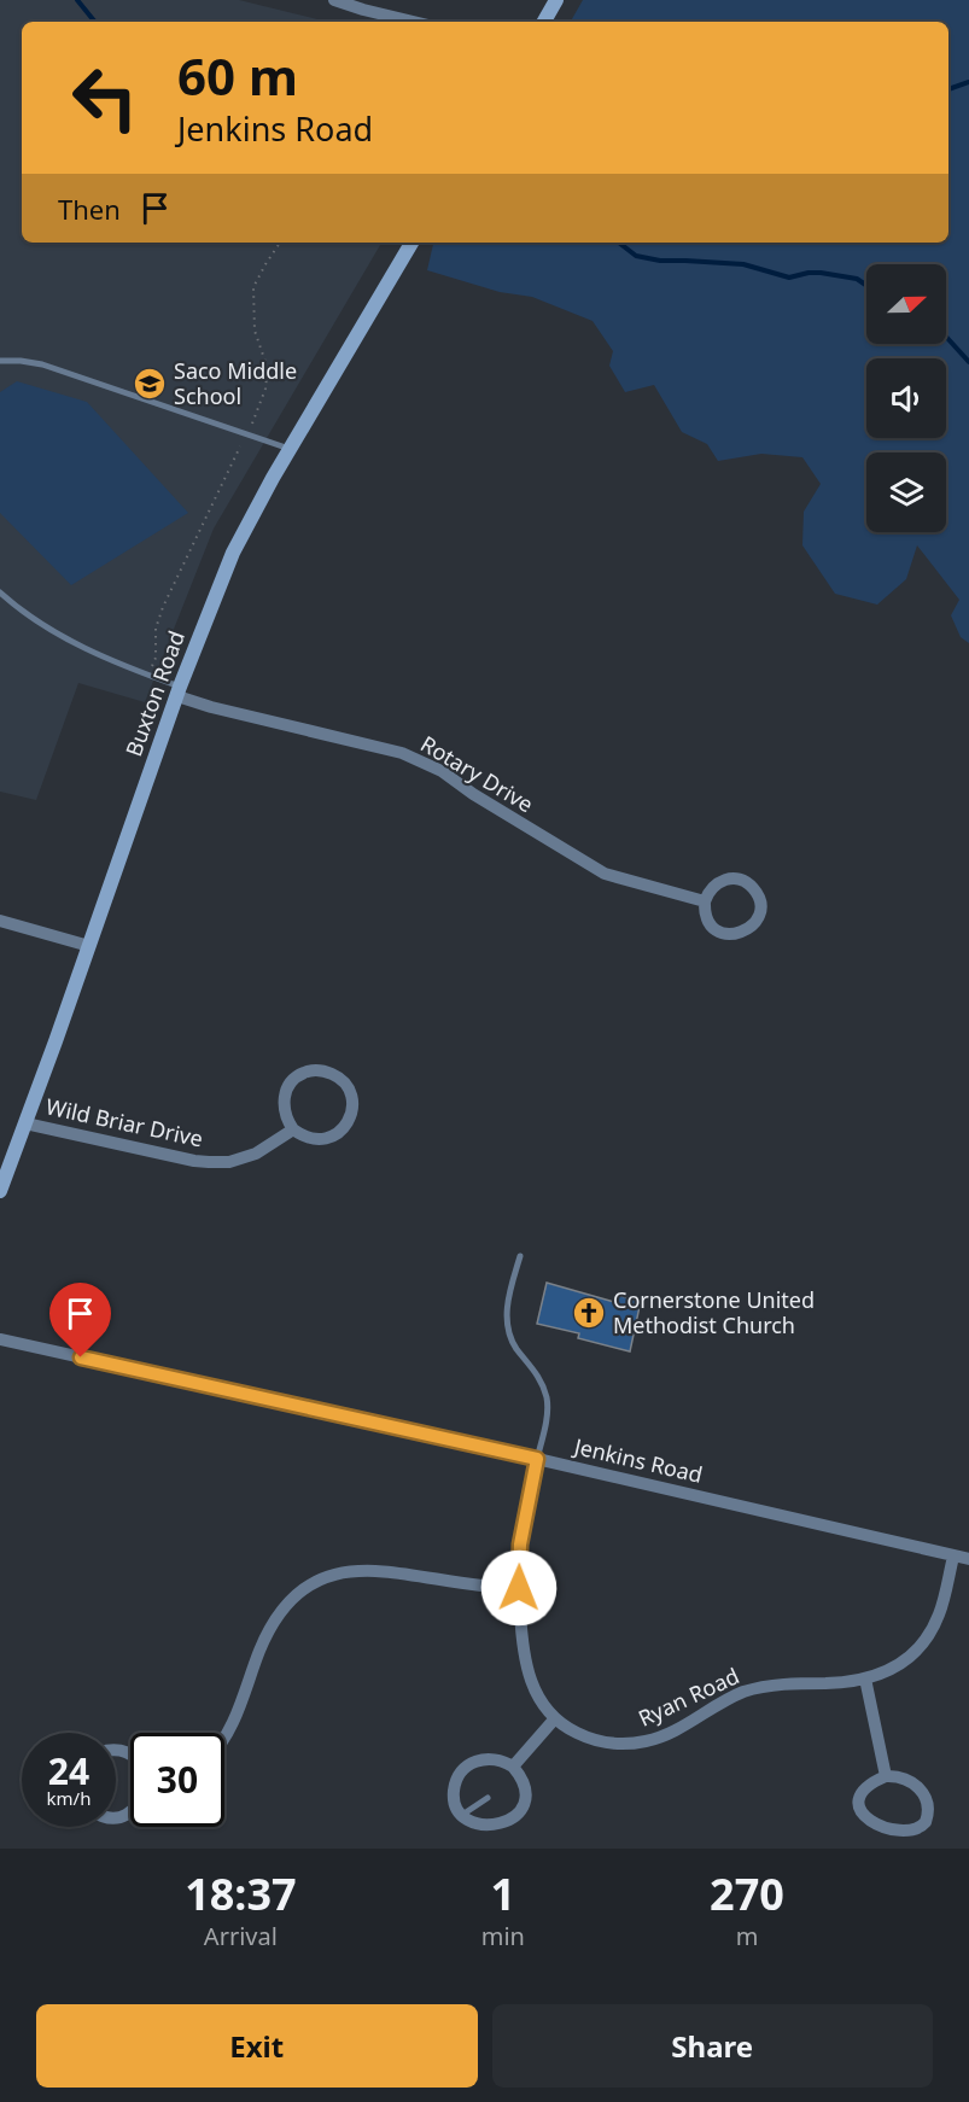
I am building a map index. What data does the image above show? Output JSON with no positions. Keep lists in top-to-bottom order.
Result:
{
  "streets": {
    "main road": ["Buxton Road"],
    "street": [
      "Rotary Drive",
      "Wild Briar Drive",
      "Jenkins Road",
      "Ryan Road"
    ]
  },
  "crossings": [
    ["Buxton Road", "Rotary Drive"],
    ["Buxton Road", "Wild Briar Drive"],
    ["Jenkins Road", "Ryan Road"]
  ],
  "places": {
    "school or university": ["Saco Middle School"],
    "church": ["Cornerstone United Methodist Church"]
  },
  "north": "right",
  "page": {
    "turn": ["60 m", "Jenkins Road"],
    "then": "Then",
    "speed": "24 km/h",
    "limit": "30",
    "eta": [
      "18:37",
      "Arrival",
      "1",
      "min",
      "270",
      "m"
    ],
    "buttons": ["Exit", "Share"]
  }
}
